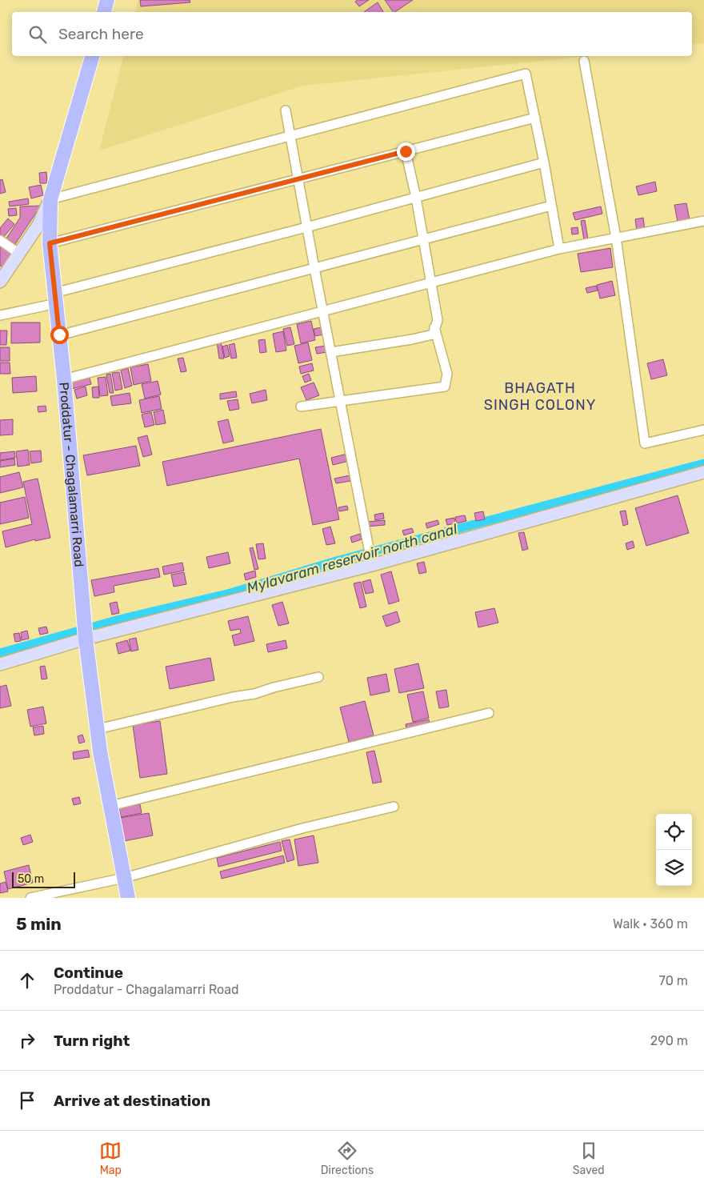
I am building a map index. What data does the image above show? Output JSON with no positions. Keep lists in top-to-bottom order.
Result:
{
  "streets": {
    "main road": ["Proddatur - Chagalamarri Road"]
  },
  "districts": ["BHAGATH SINGH COLONY"],
  "water": ["Mylavaram reservoir north canal"],
  "scale_bar": "50 m",
  "page": {
    "search": "Search here",
    "scale": "50 m",
    "heading": ["5 min", "Walk · 360 m"],
    "list": [
      ["Continue", "Proddatur - Chagalamarri Road", "70 m"],
      ["Turn right", "290 m"],
      "Arrive at destination"
    ],
    "nav": ["Map", "Directions", "Saved"]
  }
}
